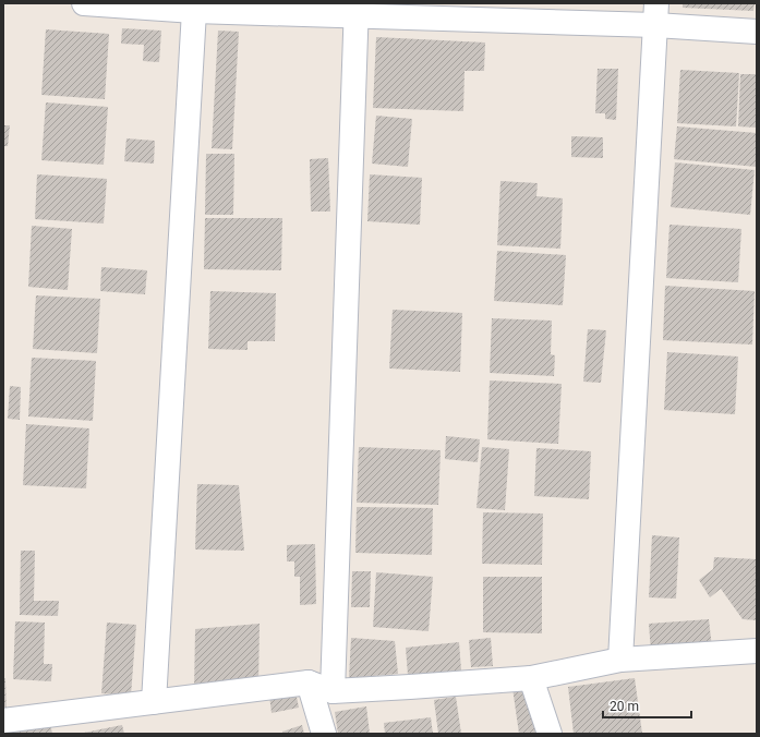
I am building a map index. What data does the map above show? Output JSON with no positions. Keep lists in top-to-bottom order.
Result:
{
  "scale_bar": "20 m"
}
